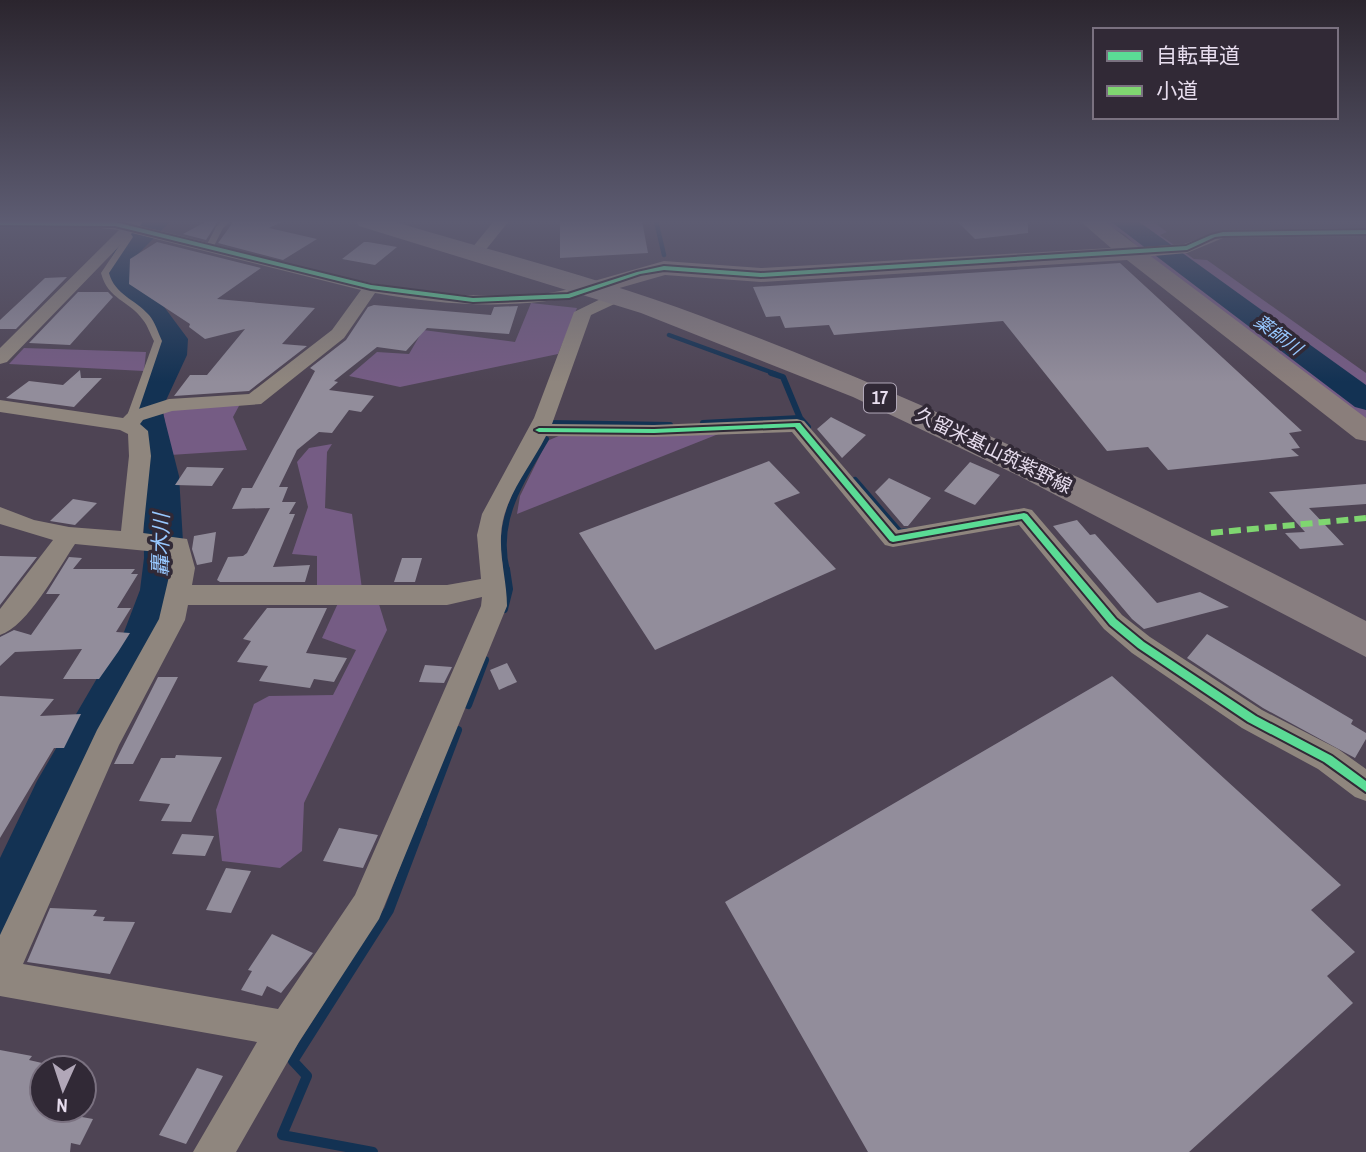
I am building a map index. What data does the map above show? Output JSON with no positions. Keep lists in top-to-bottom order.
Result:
{
  "streets": {
    "main road": ["17", "久留米基山筑紫野線"]
  },
  "water": ["薬師川", "轟木川"],
  "legend": ["自転車道", "小道"],
  "north": "bottom"
}
